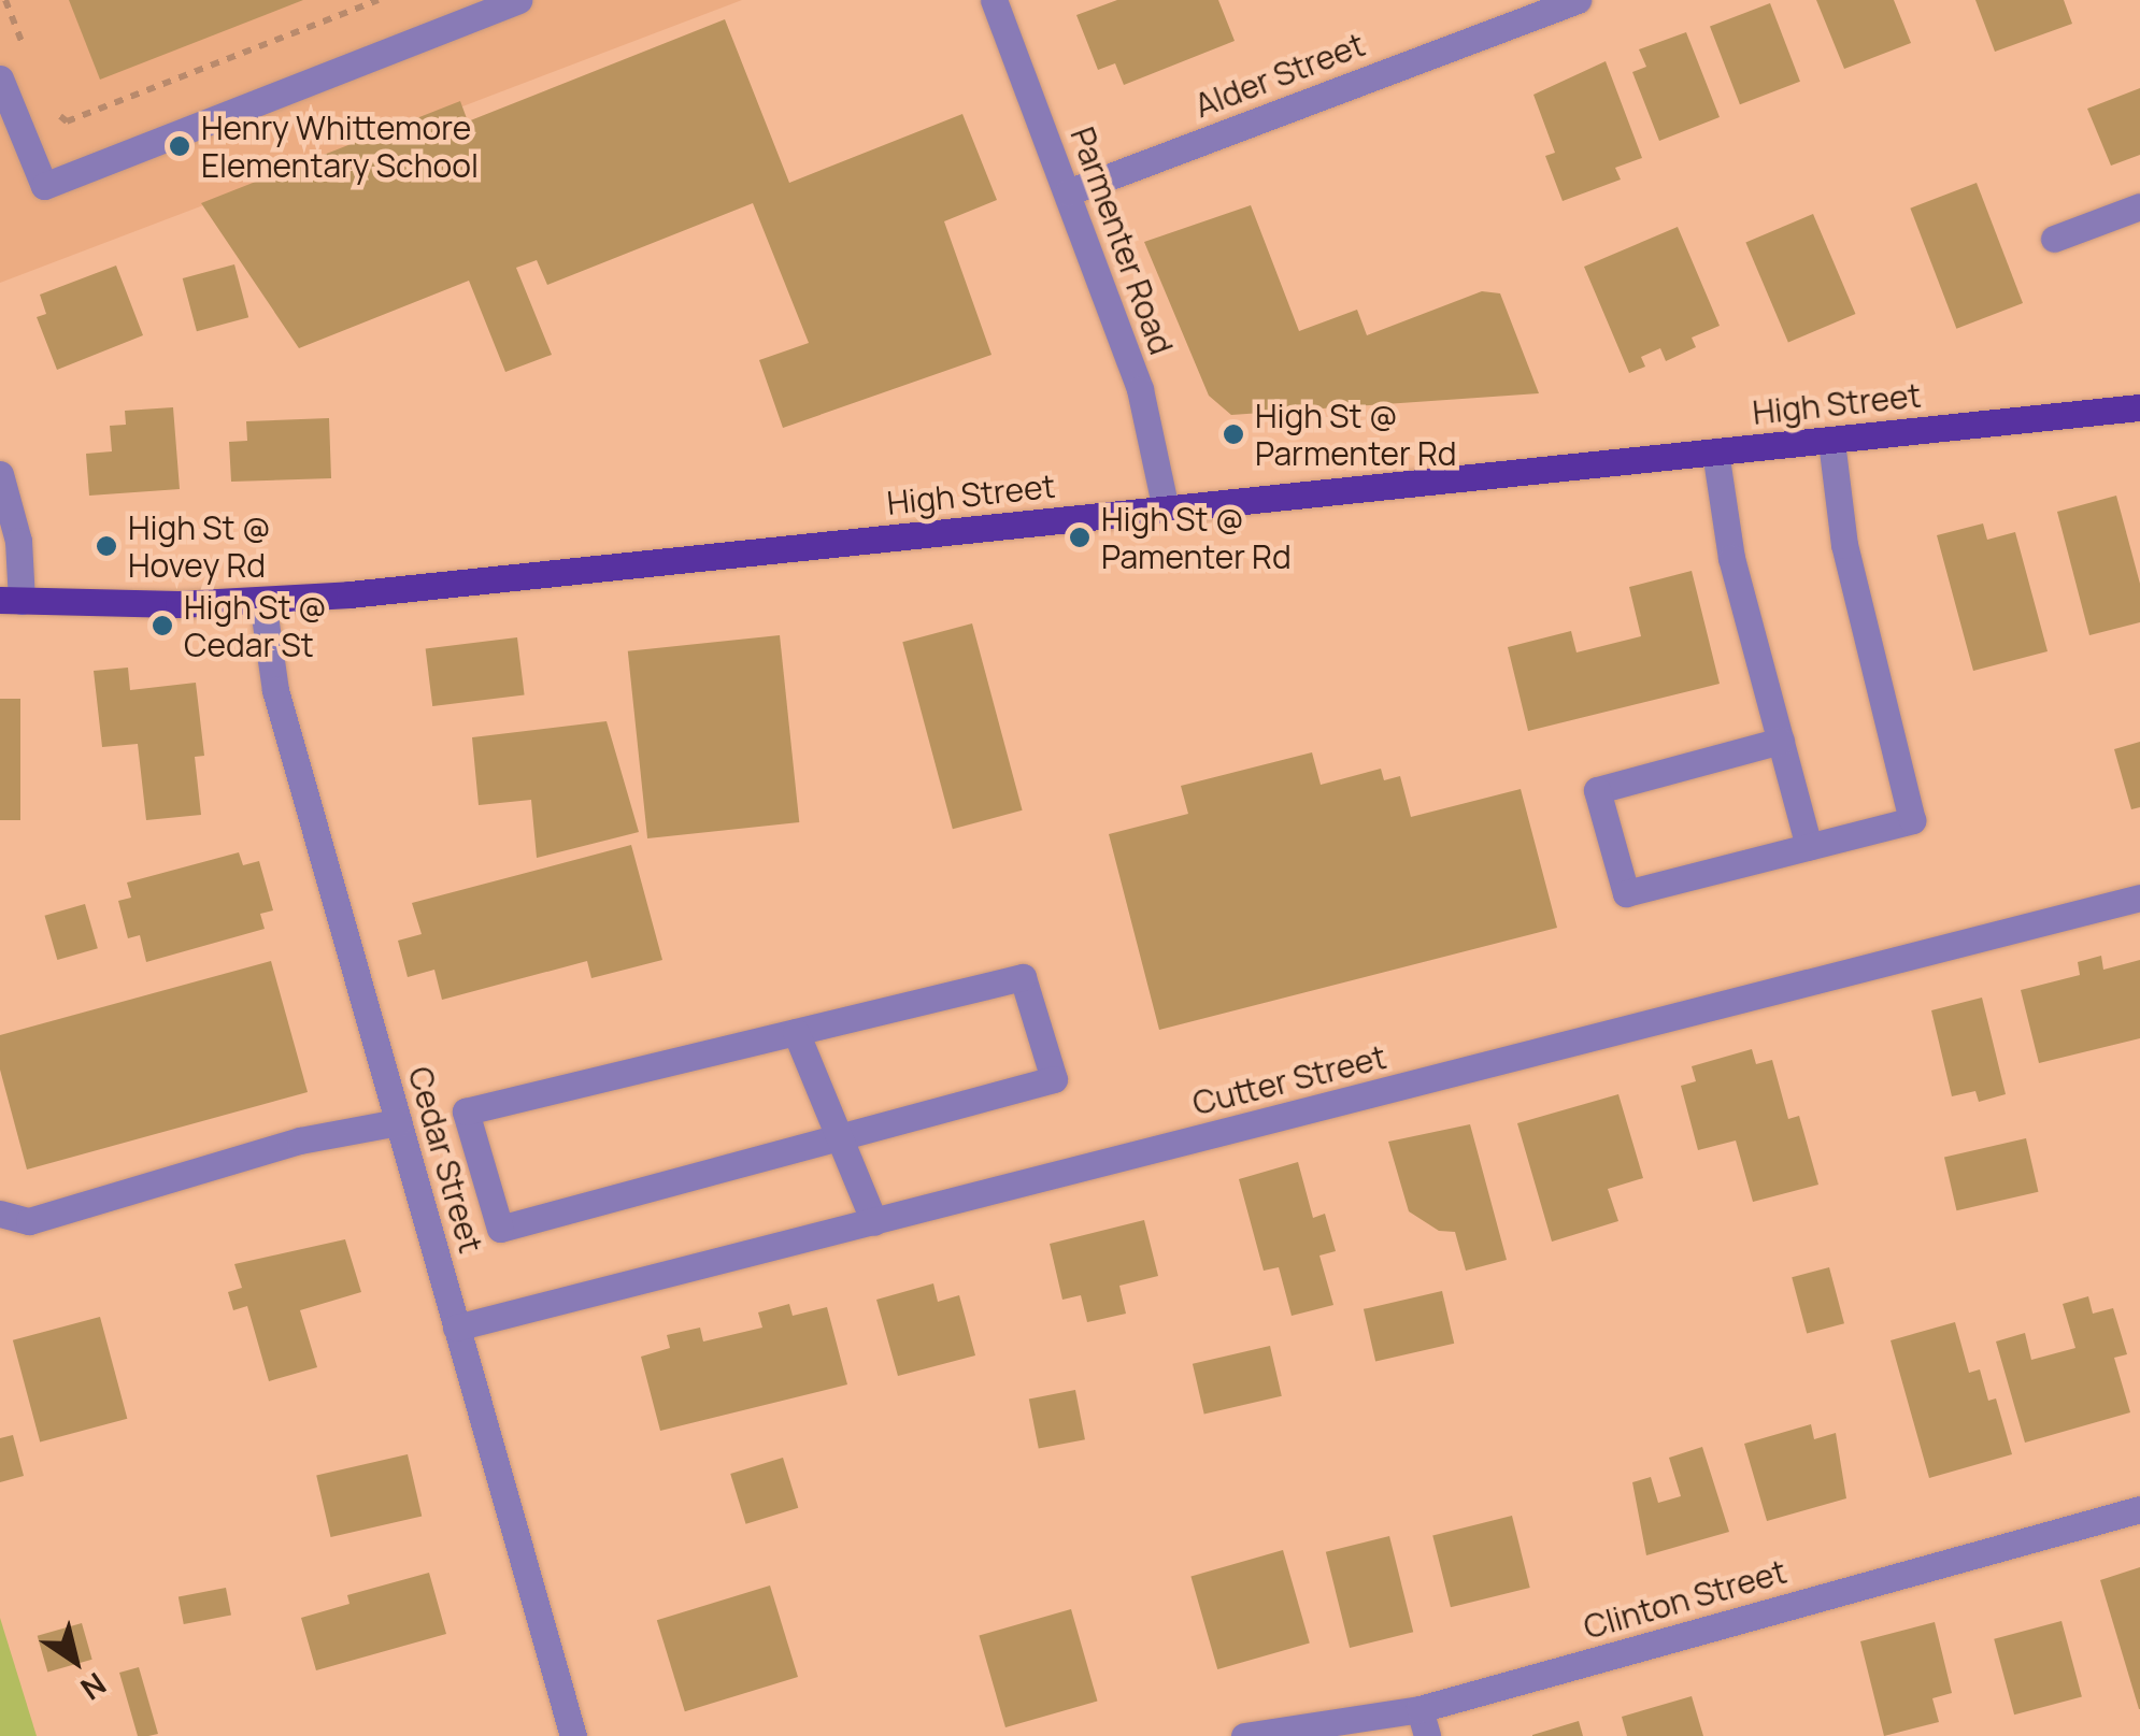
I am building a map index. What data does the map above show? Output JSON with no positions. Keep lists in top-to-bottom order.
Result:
{
  "streets": {
    "main road": ["High Street"],
    "street": [
      "Alder Street",
      "Parmenter Road",
      "Cutter Street",
      "Cedar Street",
      "Clinton Street"
    ]
  },
  "crossings": [
    ["Alder Street", "Parmenter Road"],
    ["Parmenter Road", "High Street"],
    ["High Street", "Cedar Street"],
    ["Cutter Street", "Cedar Street"]
  ],
  "places": [
    "Henry Whittemore Elementary School",
    "High St @ Parmenter Rd",
    "High St @ Pamenter Rd",
    "High St @ Hovey Rd",
    "High St @ Cedar St"
  ],
  "north": "bottom right"
}
